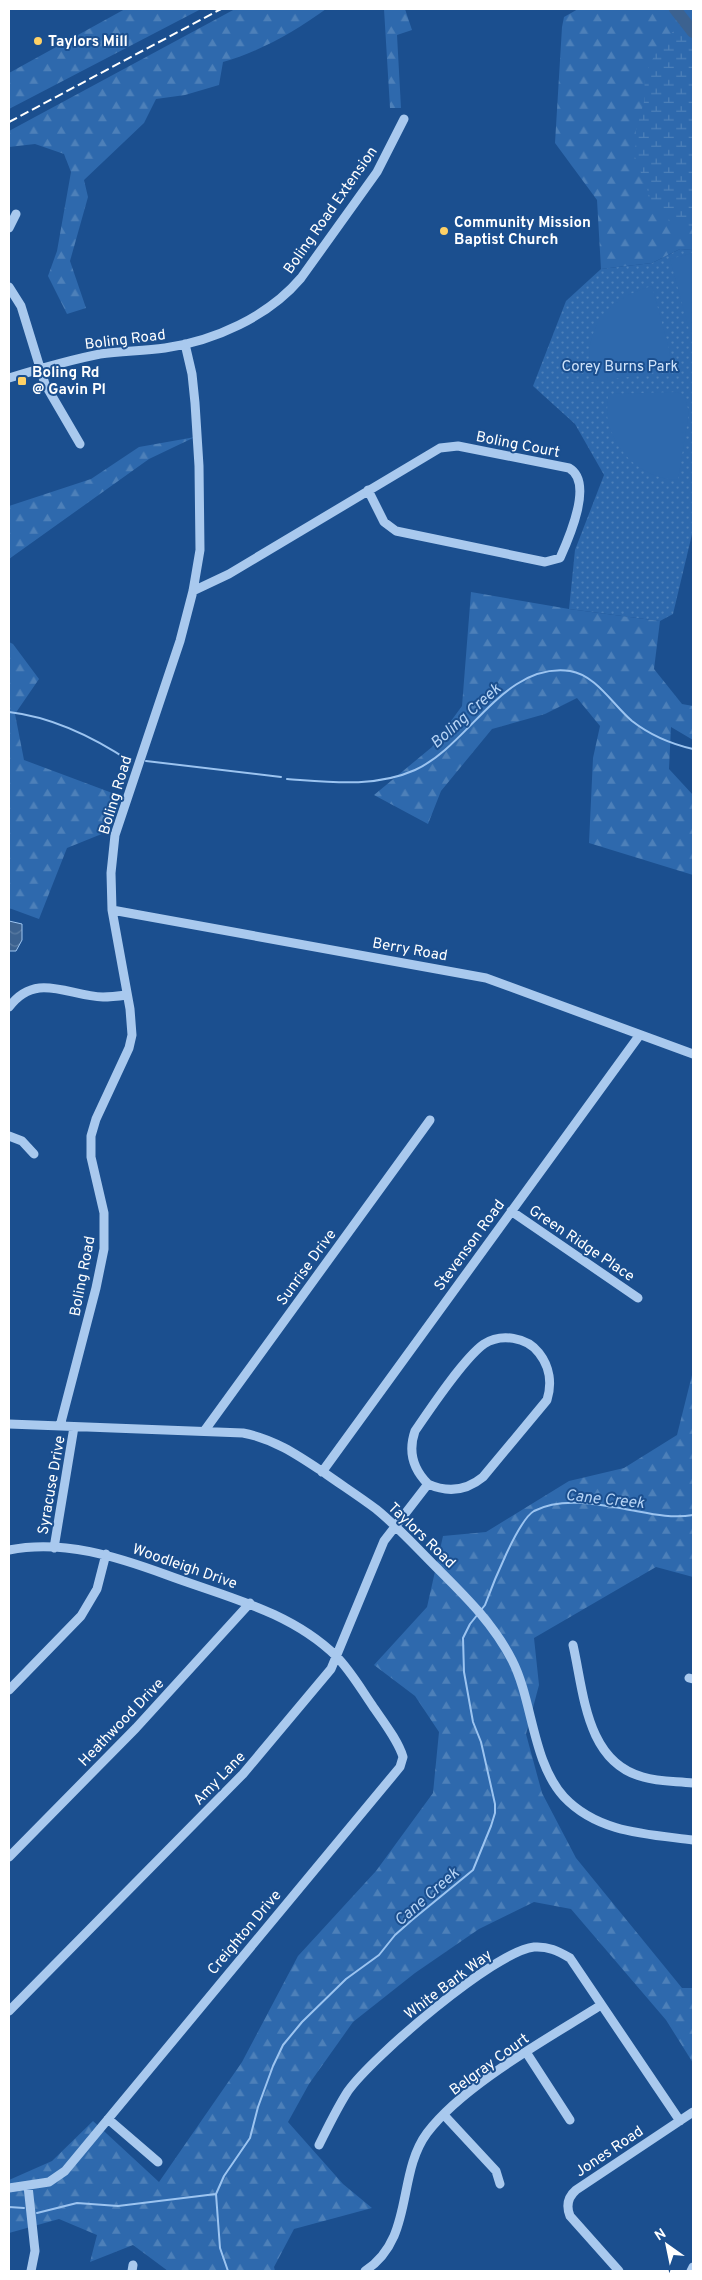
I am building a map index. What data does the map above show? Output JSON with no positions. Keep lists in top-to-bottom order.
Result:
{
  "streets": {
    "street": [
      "Boling Road Extension",
      "Boling Road",
      "Boling Court",
      "Berry Road",
      "Green Ridge Place",
      "Stevenson Road",
      "Sunrise Drive",
      "Syracuse Drive",
      "Taylors Road",
      "Woodleigh Drive",
      "Heathwood Drive",
      "Amy Lane",
      "Creighton Drive",
      "White Bark Way",
      "Belgray Court",
      "Jones Road"
    ]
  },
  "crossings": [
    ["Boling Road Extension", "Boling Road"],
    ["Boling Road", "Boling Court"],
    ["Boling Road", "Berry Road"],
    ["Boling Road", "Taylors Road"],
    ["Berry Road", "Stevenson Road"],
    ["Green Ridge Place", "Stevenson Road"],
    ["Stevenson Road", "Taylors Road"],
    ["Sunrise Drive", "Taylors Road"],
    ["Syracuse Drive", "Taylors Road"],
    ["Syracuse Drive", "Woodleigh Drive"],
    ["Taylors Road", "Amy Lane"],
    ["Woodleigh Drive", "Heathwood Drive"],
    ["Woodleigh Drive", "Amy Lane"],
    ["Woodleigh Drive", "Creighton Drive"],
    ["Amy Lane", "Creighton Drive"],
    ["White Bark Way", "Belgray Court"],
    ["White Bark Way", "Jones Road"]
  ],
  "water": ["Boling Creek", "Cane Creek"],
  "parks": ["Corey Burns Park"],
  "places": {
    "other": ["Taylors Mill", "Community Mission Baptist Church"],
    "transit": ["Boling Rd @ Gavin Pl"]
  },
  "north": "top left"
}
